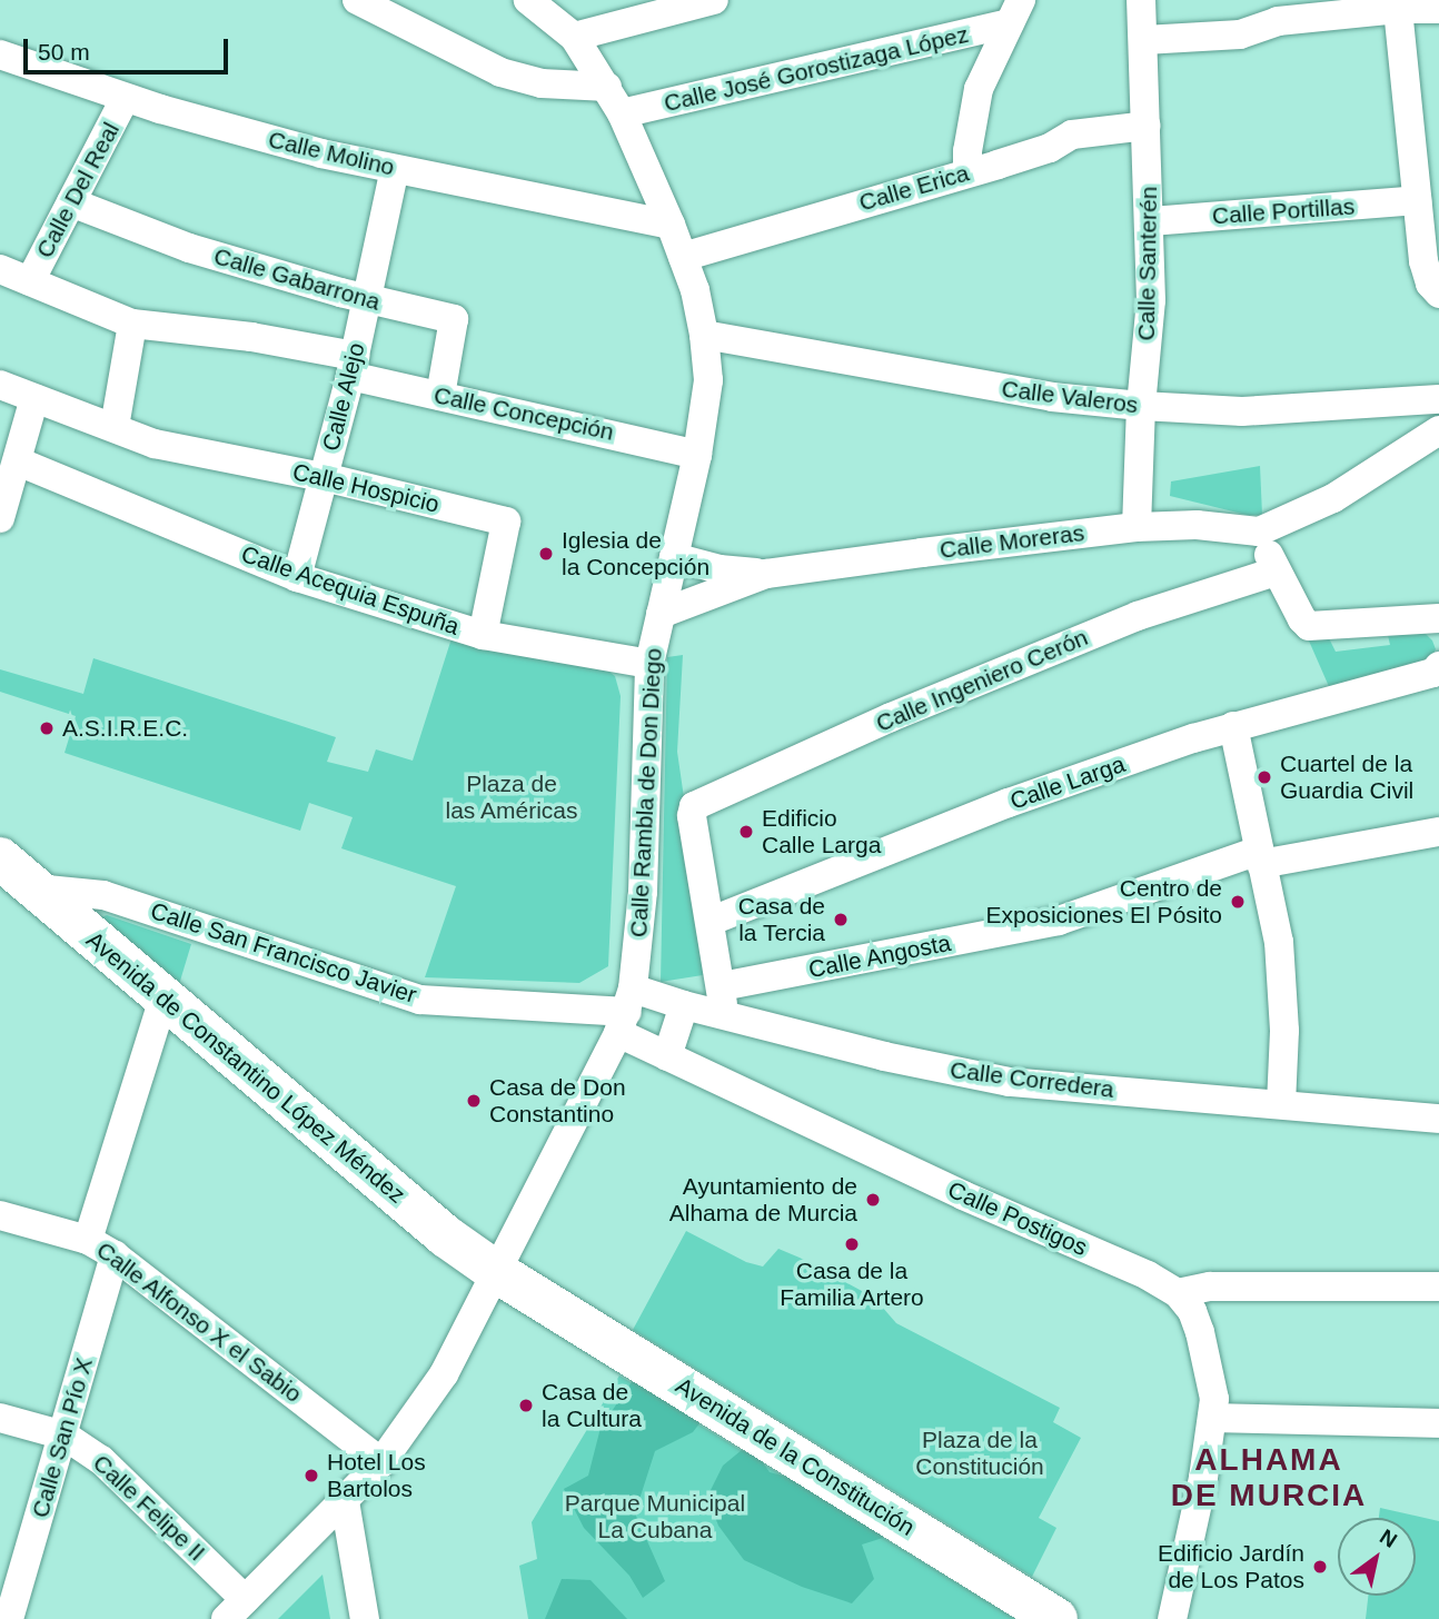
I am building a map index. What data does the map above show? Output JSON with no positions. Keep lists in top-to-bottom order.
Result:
{
  "streets": {
    "main road": ["Avenida de Constantino López Méndez", "Avenida de la Constitución"],
    "street": [
      "Calle José Gorostizaga López",
      "Calle Molino",
      "Calle Erica",
      "Calle Del Real",
      "Calle Portillas",
      "Calle Santerén",
      "Calle Gabarrona",
      "Calle Alejo",
      "Calle Valeros",
      "Calle Concepción",
      "Calle Hospicio",
      "Calle Moreras",
      "Calle Acequia Espuña",
      "Calle Ingeniero Cerón",
      "Calle Larga",
      "Calle Rambla de Don Diego",
      "Calle San Francisco Javier",
      "Calle Angosta",
      "Calle Corredera",
      "Calle Postigos",
      "Calle Alfonso X el Sabio",
      "Calle San Pío X",
      "Calle Felipe II"
    ]
  },
  "crossings": [
    ["Calle José Gorostizaga López", "Calle Rambla de Don Diego"],
    ["Calle Molino", "Calle Del Real"],
    ["Calle Molino", "Calle Alejo"],
    ["Calle Molino", "Calle Rambla de Don Diego"],
    ["Calle Erica", "Calle Santerén"],
    ["Calle Erica", "Calle Rambla de Don Diego"],
    ["Calle Del Real", "Calle Gabarrona"],
    ["Calle Del Real", "Calle Concepción"],
    ["Calle Portillas", "Calle Santerén"],
    ["Calle Santerén", "Calle Valeros"],
    ["Calle Santerén", "Calle Moreras"],
    ["Calle Gabarrona", "Calle Alejo"],
    ["Calle Gabarrona", "Calle Concepción"],
    ["Calle Alejo", "Calle Concepción"],
    ["Calle Alejo", "Calle Hospicio"],
    ["Calle Alejo", "Calle Acequia Espuña"],
    ["Calle Valeros", "Calle Rambla de Don Diego"],
    ["Calle Concepción", "Calle Rambla de Don Diego"],
    ["Calle Hospicio", "Calle Acequia Espuña"],
    ["Calle Moreras", "Calle Rambla de Don Diego"],
    ["Calle Acequia Espuña", "Calle Rambla de Don Diego"],
    ["Calle Ingeniero Cerón", "Calle Rambla de Don Diego"],
    ["Calle Larga", "Calle Rambla de Don Diego"],
    ["Calle Rambla de Don Diego", "Calle San Francisco Javier"],
    ["Calle Rambla de Don Diego", "Calle Angosta"],
    ["Calle Rambla de Don Diego", "Calle Corredera"],
    ["Calle Rambla de Don Diego", "Calle Postigos"],
    ["Calle San Francisco Javier", "Avenida de Constantino López Méndez"],
    ["Calle San Francisco Javier", "Calle Corredera"],
    ["Calle San Francisco Javier", "Calle Postigos"],
    ["Avenida de Constantino López Méndez", "Avenida de la Constitución"],
    ["Calle Corredera", "Calle Postigos"],
    ["Calle Alfonso X el Sabio", "Calle San Pío X"],
    ["Calle San Pío X", "Calle Felipe II"]
  ],
  "districts": ["ALHAMA DE MURCIA"],
  "parks": ["Plaza de las Américas", "Plaza de la Constitución", "Parque Municipal La Cubana"],
  "places": [
    "Iglesia de la Concepción",
    "A.S.I.R.E.C.",
    "Cuartel de la Guardia Civil",
    "Edificio Calle Larga",
    "Centro de Exposiciones El Pósito",
    "Casa de la Tercia",
    "Casa de Don Constantino",
    "Ayuntamiento de Alhama de Murcia",
    "Casa de la Familia Artero",
    "Casa de la Cultura",
    "Hotel Los Bartolos",
    "Edificio Jardín de Los Patos"
  ],
  "scale_bar": "50 m",
  "north": "top right"
}
